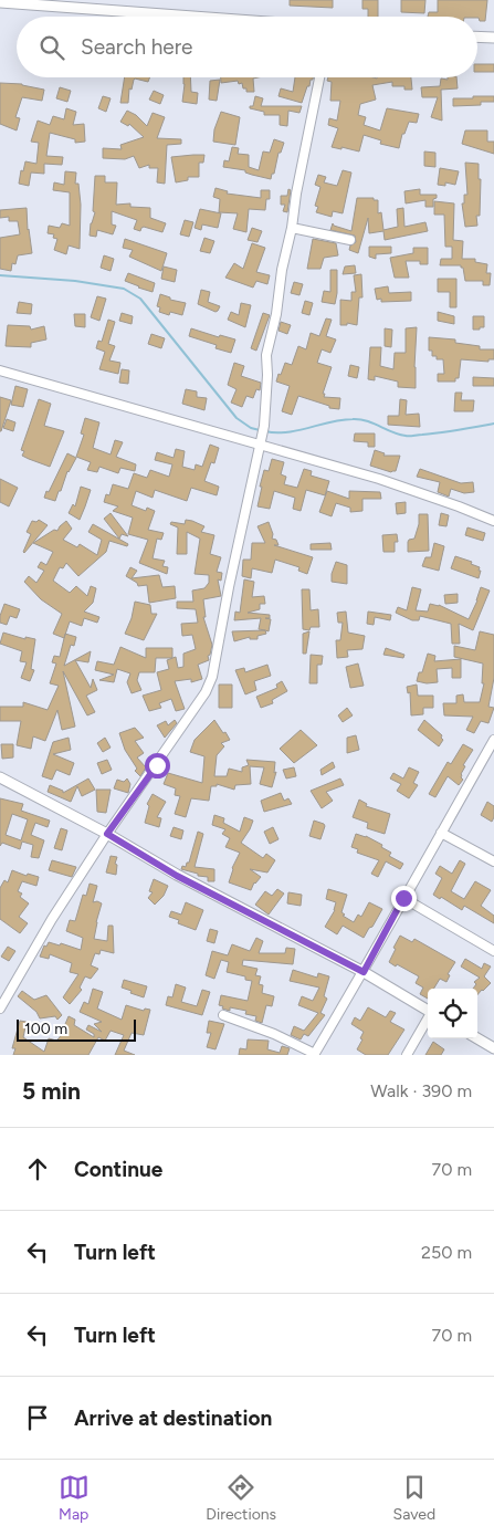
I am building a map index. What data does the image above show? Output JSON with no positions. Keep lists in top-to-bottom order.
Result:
{
  "scale_bar": "100 m",
  "page": {
    "search": "Search here",
    "scale": "100 m",
    "heading": ["5 min", "Walk · 390 m"],
    "list": [
      ["Continue", "70 m"],
      ["Turn left", "250 m"],
      ["Turn left", "70 m"],
      "Arrive at destination"
    ],
    "nav": ["Map", "Directions", "Saved"]
  }
}
